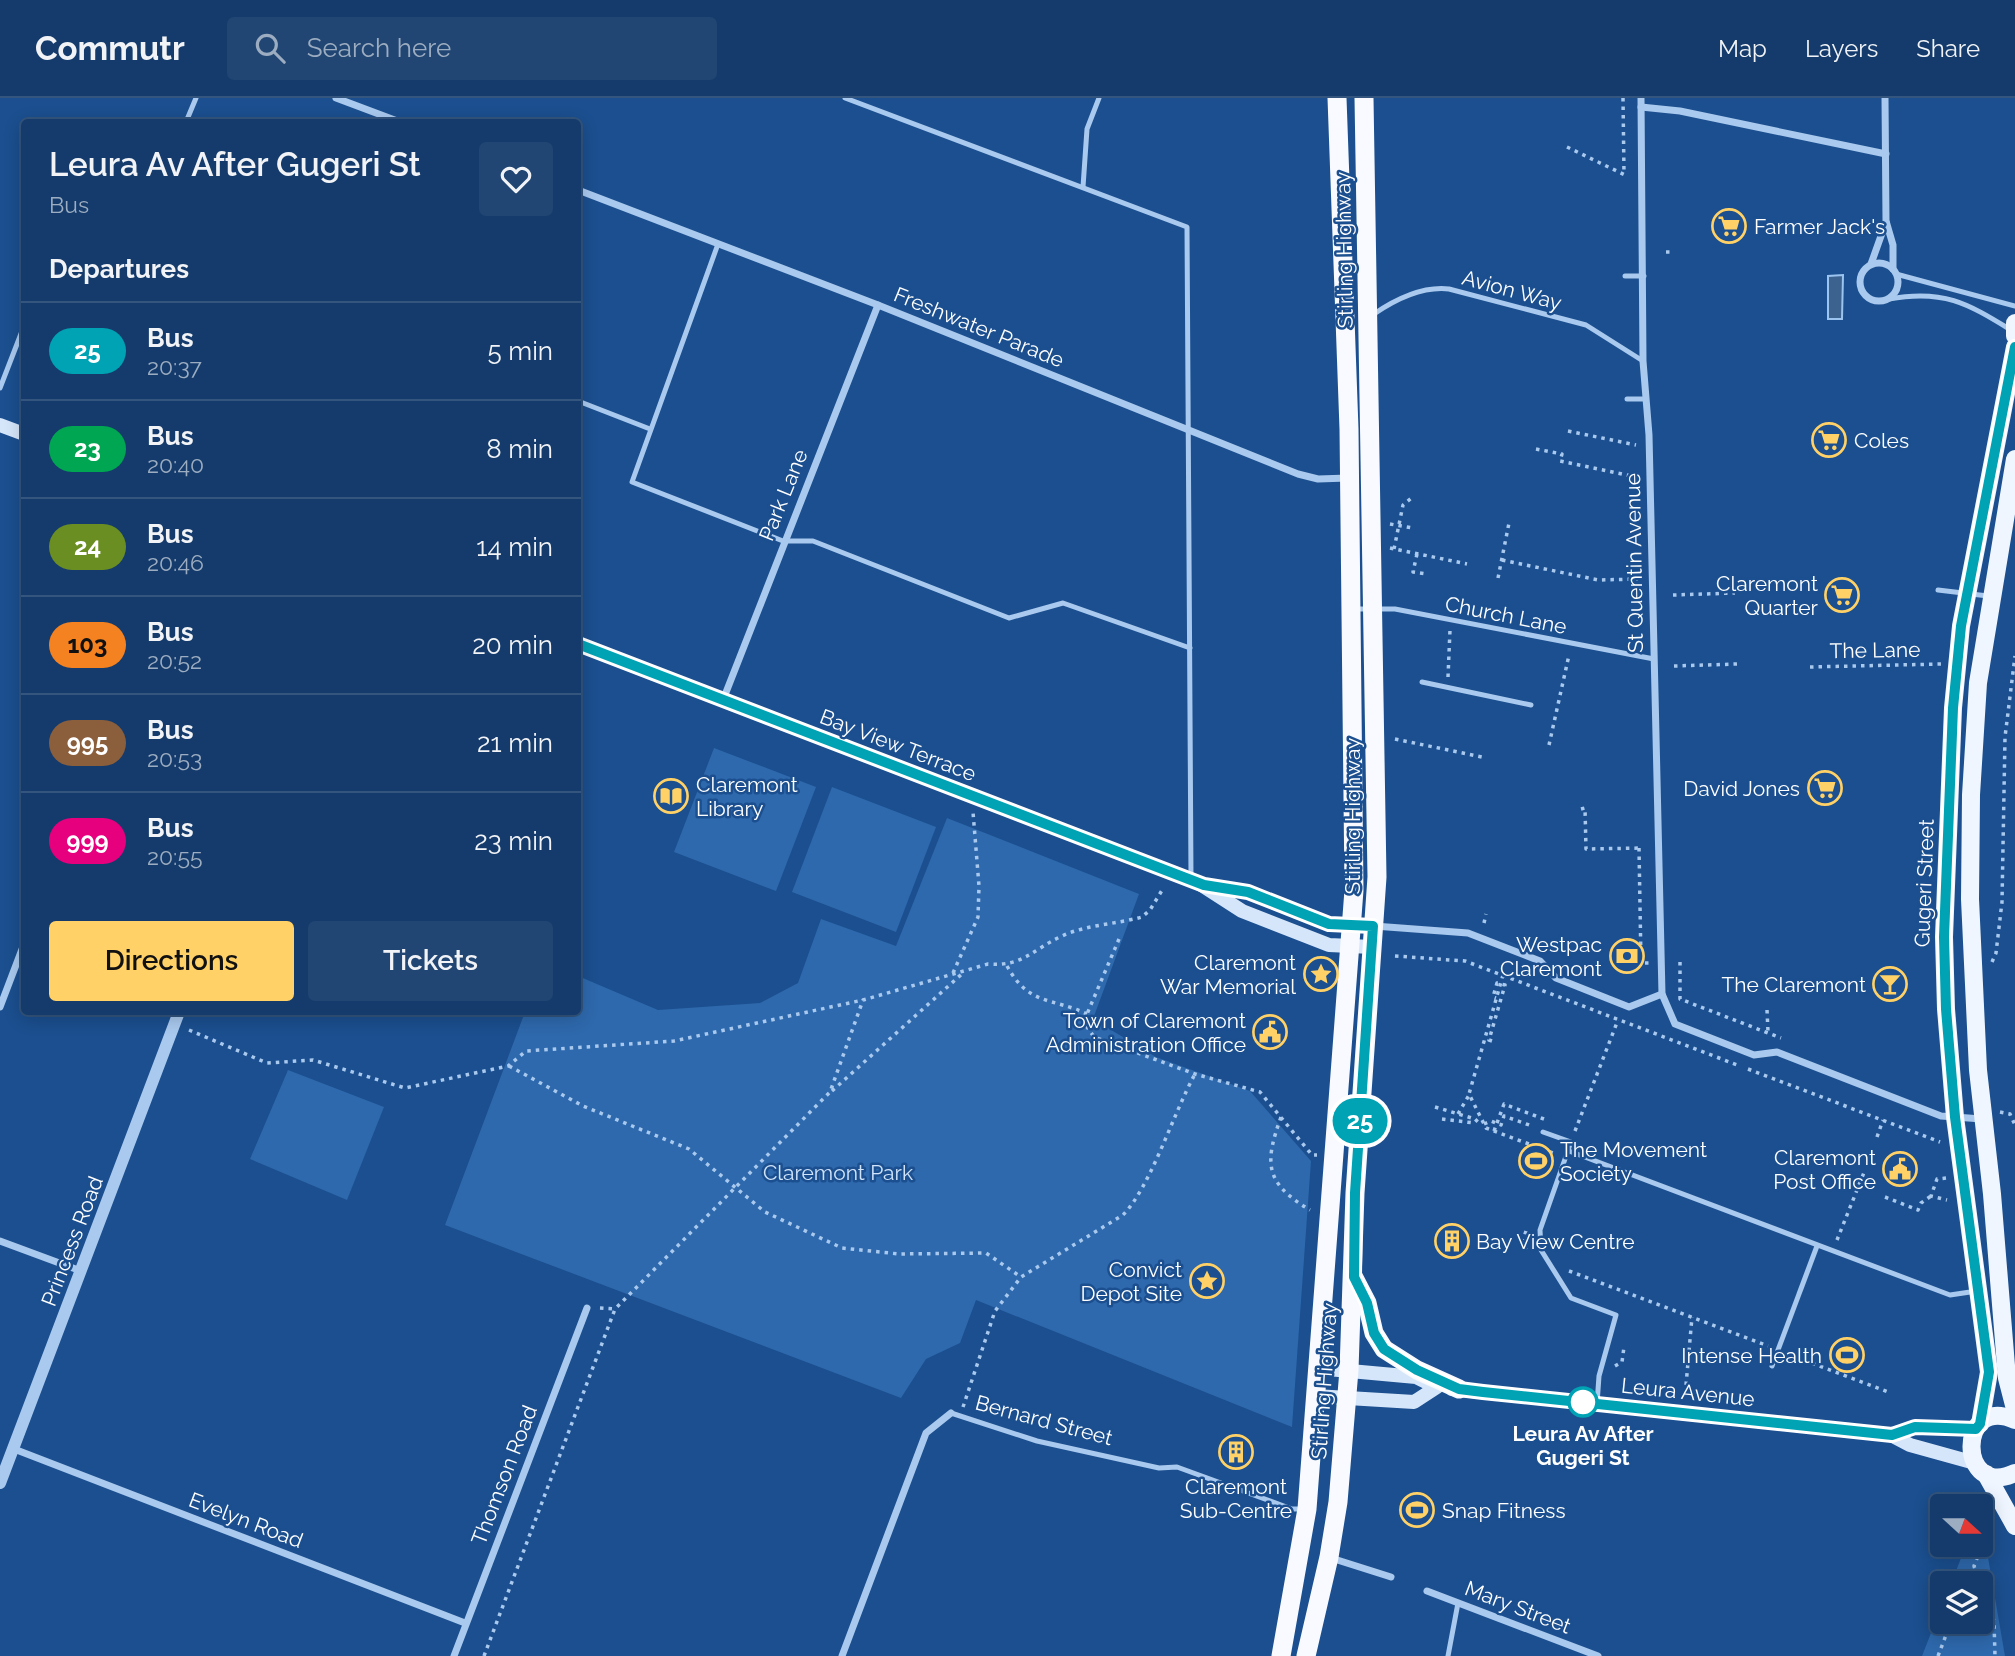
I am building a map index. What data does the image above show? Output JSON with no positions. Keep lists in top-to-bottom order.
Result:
{
  "streets": {
    "highway": ["Stirling Highway"],
    "main road": ["Bay View Terrace", "Gugeri Street", "Leura Avenue"],
    "street": [
      "Freshwater Parade",
      "Park Lane",
      "St Quentin Avenue",
      "Princess Road",
      "Bernard Street",
      "Thomson Road",
      "Evelyn Road",
      "Mary Street"
    ],
    "lane": ["Avion Way", "Church Lane"],
    "path": ["The Lane"]
  },
  "crossings": [
    ["Stirling Highway", "Avion Way"],
    ["Stirling Highway", "Freshwater Parade"],
    ["Stirling Highway", "Church Lane"],
    ["Stirling Highway", "Bay View Terrace"],
    ["Stirling Highway", "Leura Avenue"],
    ["Stirling Highway", "Bernard Street"],
    ["Avion Way", "St Quentin Avenue"],
    ["Freshwater Parade", "Park Lane"],
    ["Park Lane", "Bay View Terrace"],
    ["St Quentin Avenue", "Church Lane"],
    ["St Quentin Avenue", "Bay View Terrace"],
    ["St Quentin Avenue", "Gugeri Street"],
    ["Gugeri Street", "Leura Avenue"],
    ["Princess Road", "Evelyn Road"],
    ["Thomson Road", "Evelyn Road"]
  ],
  "parks": ["Claremont Park"],
  "places": {
    "supermarket": [
      "Farmer Jack's",
      "Coles",
      "Claremont Quarter",
      "David Jones"
    ],
    "library": ["Claremont Library"],
    "bank": ["Westpac Claremont"],
    "place": ["Claremont War Memorial", "Convict Depot Site"],
    "bar": ["The Claremont"],
    "public building": ["Town of Claremont Administration Office", "Claremont Post Office"],
    "sports": ["The Movement Society", "Intense Health", "Snap Fitness"],
    "building": ["Bay View Centre", "Claremont Sub-Centre"],
    "other": ["Leura Av After Gugeri St"]
  },
  "lines": ["bus line 25"],
  "north": "right",
  "page": {
    "header": "Commutr",
    "search": "Search here",
    "nav": ["Map", "Layers", "Share"],
    "on_map": "25",
    "heading": [
      ["Leura Av After Gugeri St", "Bus"],
      "Departures"
    ],
    "list": [
      {
        "mark": "25",
        "name": "Bus",
        "note": "20:37",
        "value": "5 min"
      },
      {
        "mark": "23",
        "name": "Bus",
        "note": "20:40",
        "value": "8 min"
      },
      {
        "mark": "24",
        "name": "Bus",
        "note": "20:46",
        "value": "14 min"
      },
      {
        "mark": "103",
        "name": "Bus",
        "note": "20:52",
        "value": "20 min"
      },
      {
        "mark": "995",
        "name": "Bus",
        "note": "20:53",
        "value": "21 min"
      },
      {
        "mark": "999",
        "name": "Bus",
        "note": "20:55",
        "value": "23 min"
      }
    ],
    "buttons": ["Directions", "Tickets"]
  }
}
